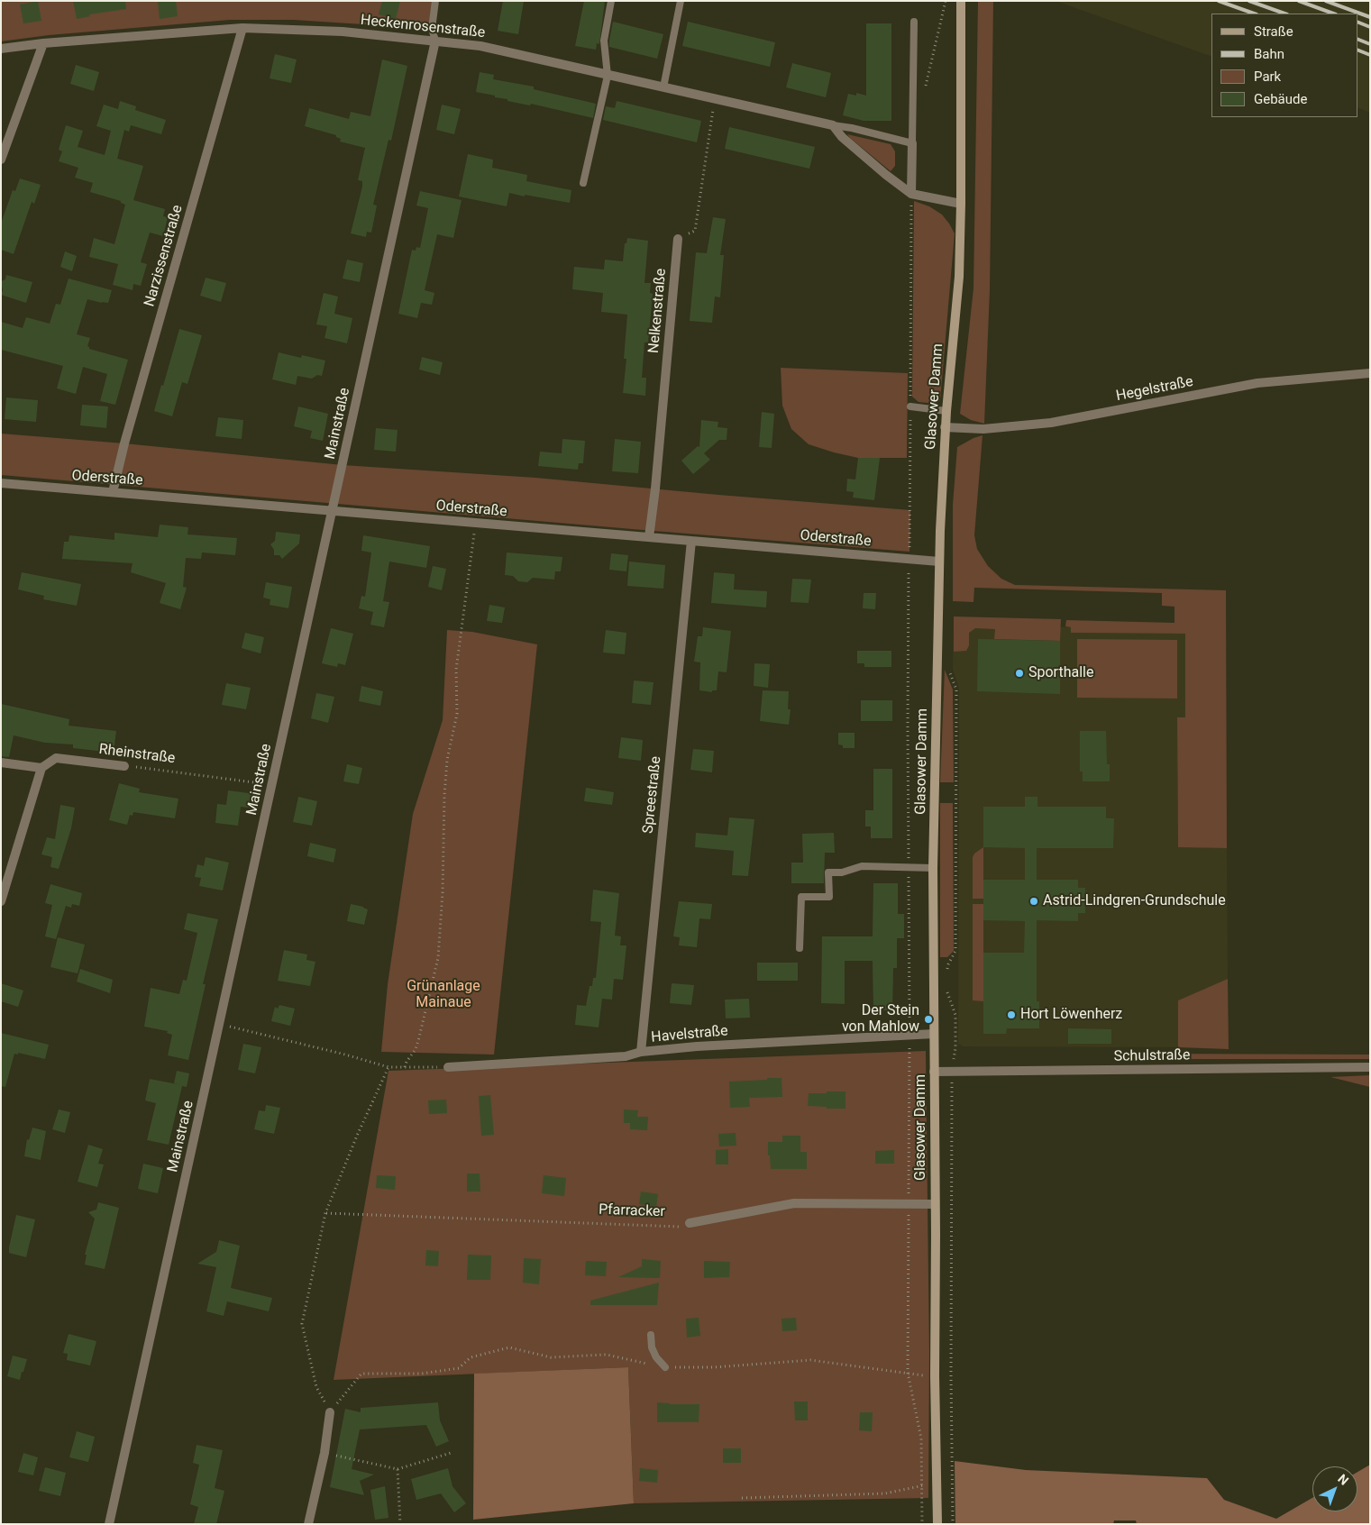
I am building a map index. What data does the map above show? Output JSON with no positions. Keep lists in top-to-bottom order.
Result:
{
  "streets": {
    "street": [
      "Heckenrosenstraße",
      "Narzissenstraße",
      "Nelkenstraße",
      "Hegelstraße",
      "Glasower Damm",
      "Mainstraße",
      "Oderstraße",
      "Rheinstraße",
      "Spreestraße",
      "Havelstraße",
      "Schulstraße"
    ],
    "path": ["Pfarracker"]
  },
  "crossings": [
    ["Heckenrosenstraße", "Narzissenstraße"],
    ["Heckenrosenstraße", "Mainstraße"],
    ["Narzissenstraße", "Oderstraße"],
    ["Nelkenstraße", "Oderstraße"],
    ["Hegelstraße", "Glasower Damm"],
    ["Glasower Damm", "Oderstraße"],
    ["Glasower Damm", "Havelstraße"],
    ["Glasower Damm", "Schulstraße"],
    ["Mainstraße", "Oderstraße"],
    ["Mainstraße", "Rheinstraße"],
    ["Oderstraße", "Spreestraße"],
    ["Spreestraße", "Havelstraße"]
  ],
  "parks": ["Grünanlage Mainaue"],
  "places": [
    "Sporthalle",
    "Astrid-Lindgren-Grundschule",
    "Hort Löwenherz",
    "Der Stein von Mahlow"
  ],
  "legend": [
    "Straße",
    "Bahn",
    "Park",
    "Gebäude"
  ],
  "north": "top right"
}
